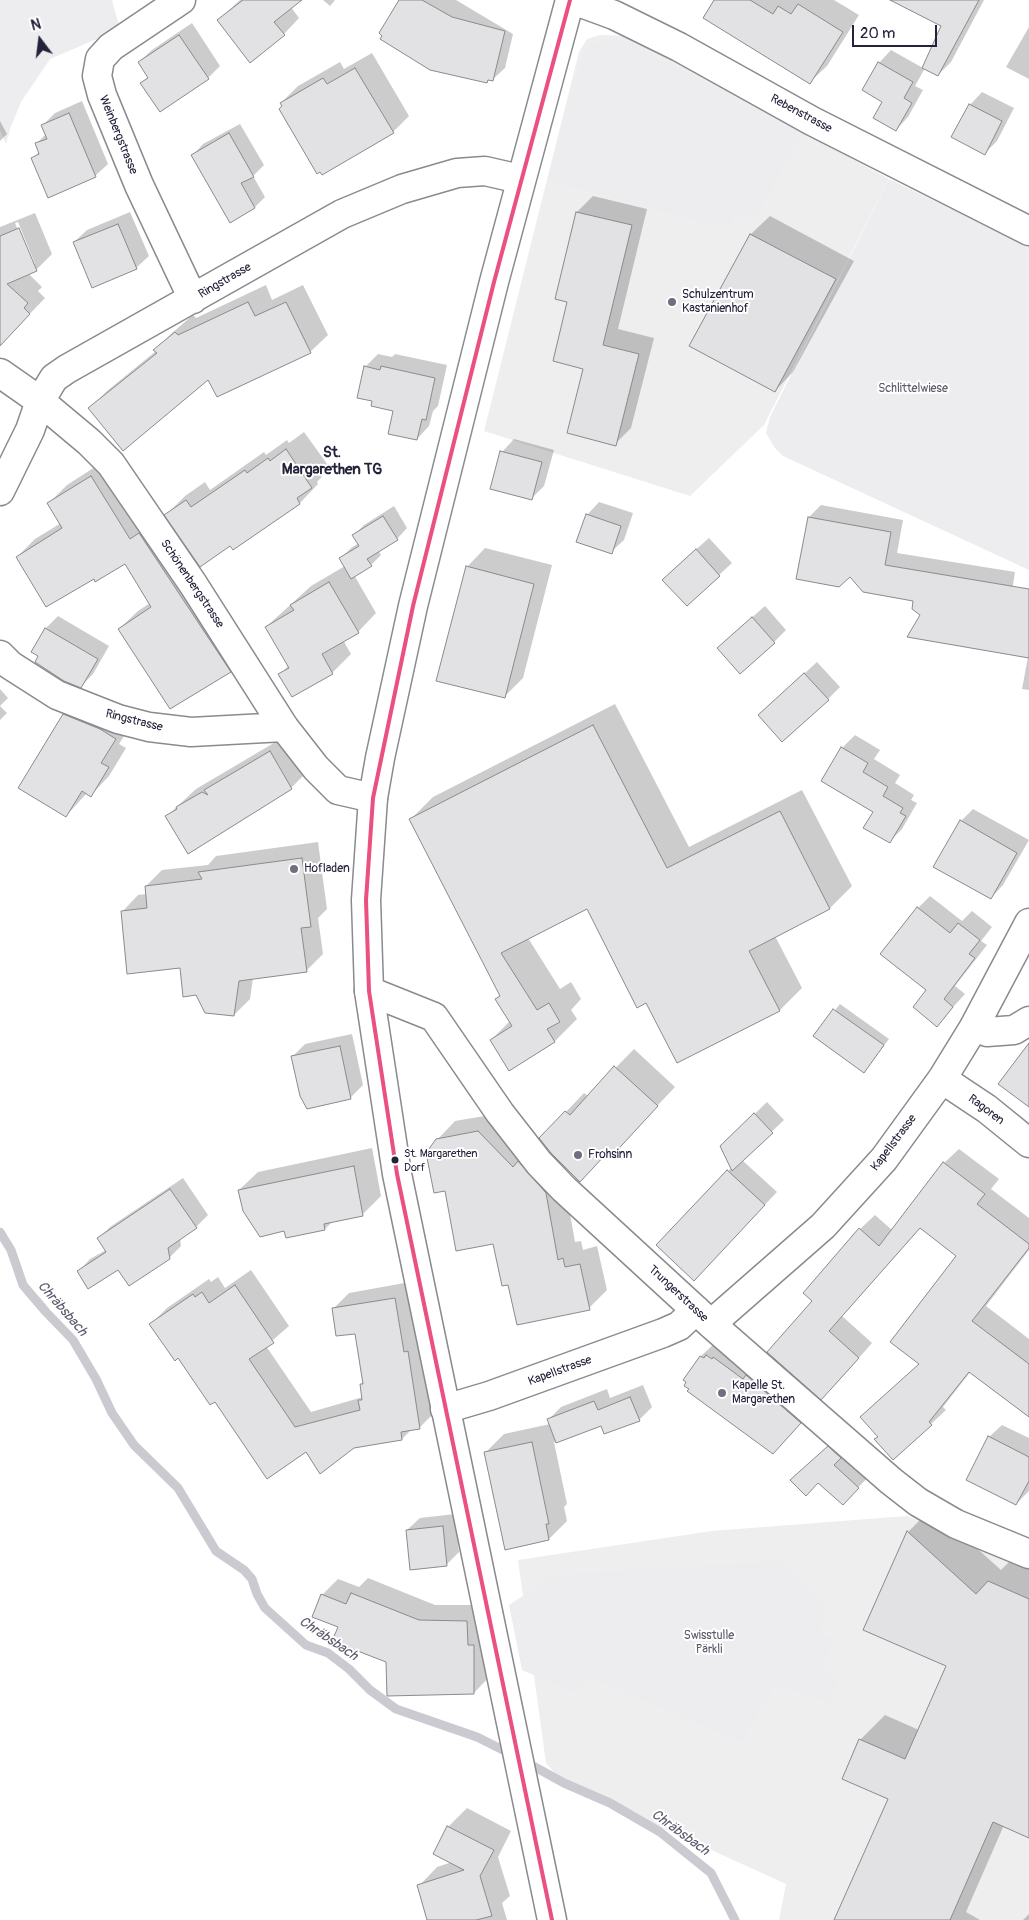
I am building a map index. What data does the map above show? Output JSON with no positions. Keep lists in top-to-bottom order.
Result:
{
  "streets": {
    "street": [
      "Rebenstrasse",
      "Weinbergstrasse",
      "Ringstrasse",
      "Schönenbergstrasse",
      "Ragoren",
      "Kapellstrasse",
      "Trungerstrasse"
    ]
  },
  "crossings": [
    ["Weinbergstrasse", "Ringstrasse"],
    ["Ringstrasse", "Schönenbergstrasse"],
    ["Ragoren", "Kapellstrasse"],
    ["Kapellstrasse", "Trungerstrasse"]
  ],
  "districts": ["St. Margarethen TG"],
  "water": ["Chräbsbach"],
  "parks": ["Schlittelwiese", "Swisstulle Pärkli"],
  "places": [
    "Schulzentrum Kastanienhof",
    "Hofladen",
    "Frohsinn",
    "St. Margarethen Dorf",
    "Kapelle St. Margarethen"
  ],
  "scale_bar": "20 m",
  "north": "top"
}
